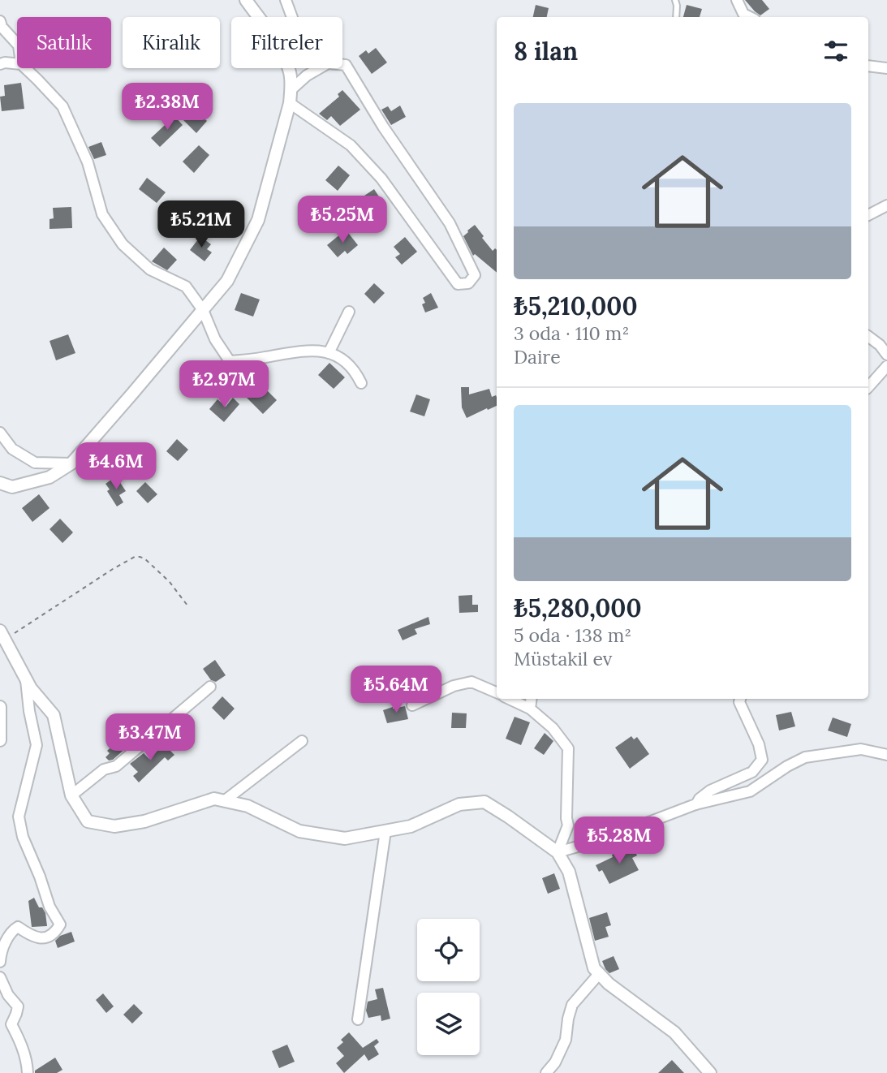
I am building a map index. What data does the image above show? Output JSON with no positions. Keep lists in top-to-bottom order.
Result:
{
  "page": {
    "chip": ["Satılık", "Kiralık", "Filtreler"],
    "heading": "8 ilan",
    "price": [
      "₺2.38M",
      "₺5.25M",
      "₺5.21M",
      "₺2.97M",
      "₺4.6M",
      "₺5.64M",
      "₺3.47M",
      "₺5.28M"
    ],
    "list": [
      {
        "name": "₺5,210,000",
        "note": "3 oda · 110 m² · Daire"
      },
      {
        "name": "₺5,280,000",
        "note": "5 oda · 138 m² · Müstakil ev"
      }
    ]
  }
}
